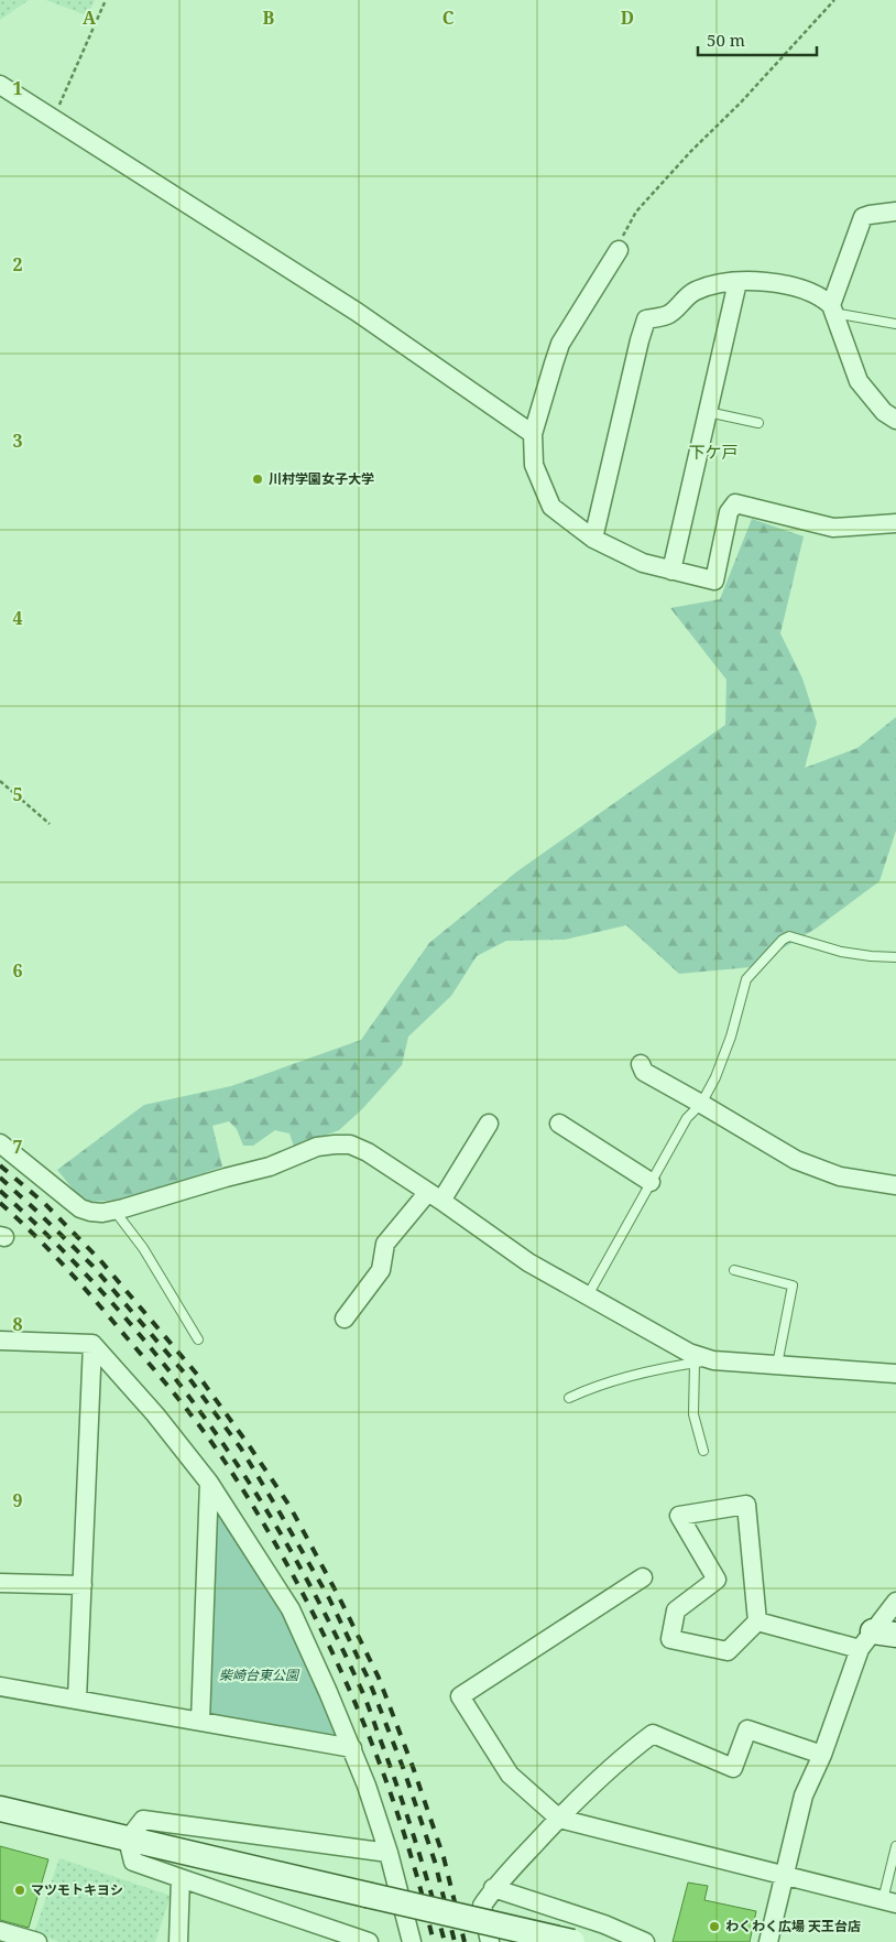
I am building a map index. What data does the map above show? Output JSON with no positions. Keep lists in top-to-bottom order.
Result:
{
  "districts": ["下ケ戸"],
  "parks": ["柴崎台東公園"],
  "places": ["川村学園女子大学", "マツモトキヨシ", "わくわく広場 天王台店"],
  "scale_bar": "50 m",
  "grid": {
    "columns": [
      "A",
      "B",
      "C",
      "D"
    ],
    "rows": [
      "1",
      "2",
      "3",
      "4",
      "5",
      "6",
      "7",
      "8",
      "9"
    ]
  }
}
